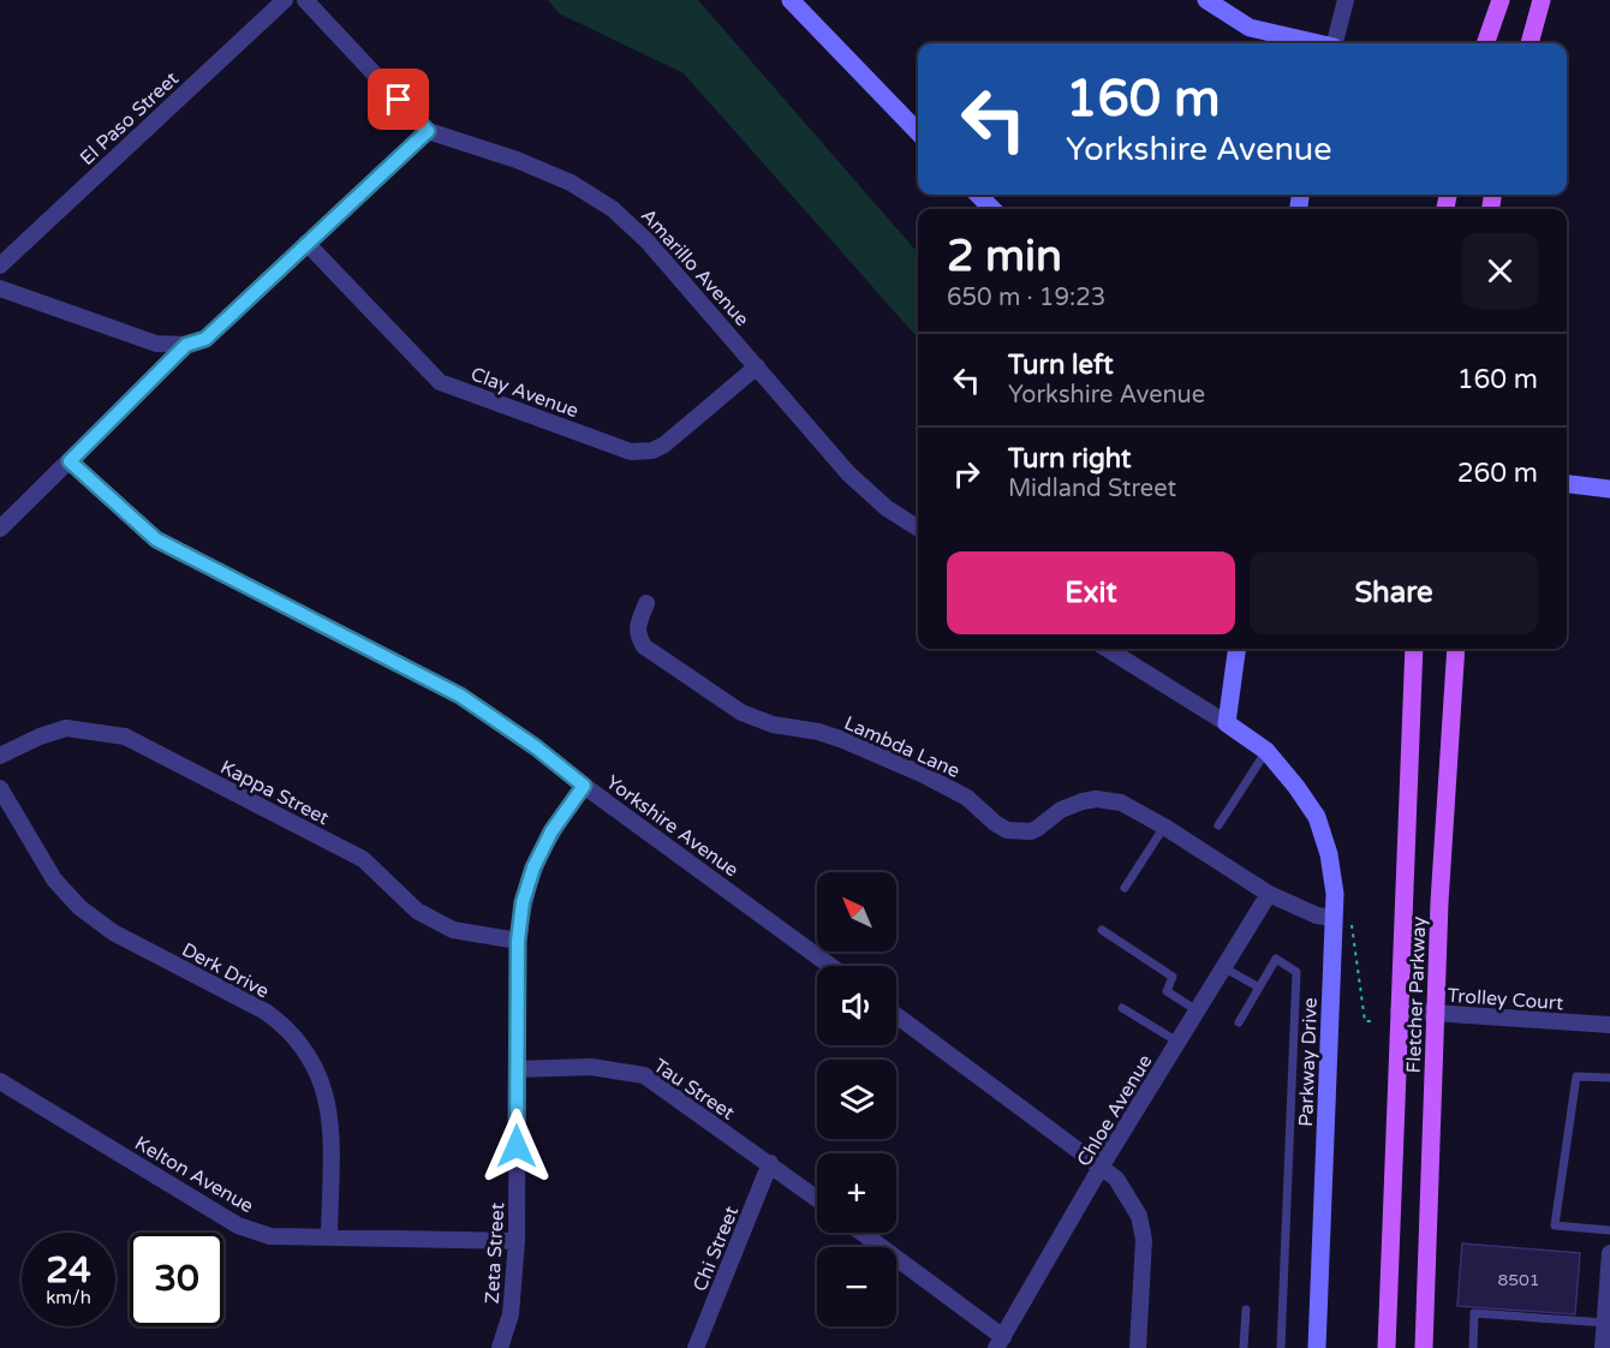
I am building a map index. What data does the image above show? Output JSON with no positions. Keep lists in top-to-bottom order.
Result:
{
  "streets": {
    "main road": ["Fletcher Parkway"],
    "street": [
      "El Paso Street",
      "Amarillo Avenue",
      "Clay Avenue",
      "Lambda Lane",
      "Kappa Street",
      "Yorkshire Avenue",
      "Derk Drive",
      "Trolley Court",
      "Parkway Drive",
      "Tau Street",
      "Chloe Avenue",
      "Kelton Avenue",
      "Chi Street",
      "Zeta Street"
    ]
  },
  "crossings": [
    ["Amarillo Avenue", "Clay Avenue"],
    ["Lambda Lane", "Parkway Drive"],
    ["Lambda Lane", "Chloe Avenue"],
    ["Kappa Street", "Zeta Street"],
    ["Yorkshire Avenue", "Zeta Street"],
    ["Derk Drive", "Kelton Avenue"],
    ["Fletcher Parkway", "Trolley Court"],
    ["Tau Street", "Chi Street"],
    ["Tau Street", "Zeta Street"],
    ["Kelton Avenue", "Zeta Street"]
  ],
  "house_numbers": ["8501"],
  "north": "top left",
  "page": {
    "turn": ["160 m", "Yorkshire Avenue"],
    "heading": ["2 min", "650 m · 19:23"],
    "list": [
      {
        "name": "Turn left",
        "note": "Yorkshire Avenue",
        "value": "160 m"
      },
      {
        "name": "Turn right",
        "note": "Midland Street",
        "value": "260 m"
      }
    ],
    "buttons": ["Exit", "Share"],
    "map_buttons": ["+", "−"],
    "speed": "24 km/h",
    "limit": "30"
  }
}
